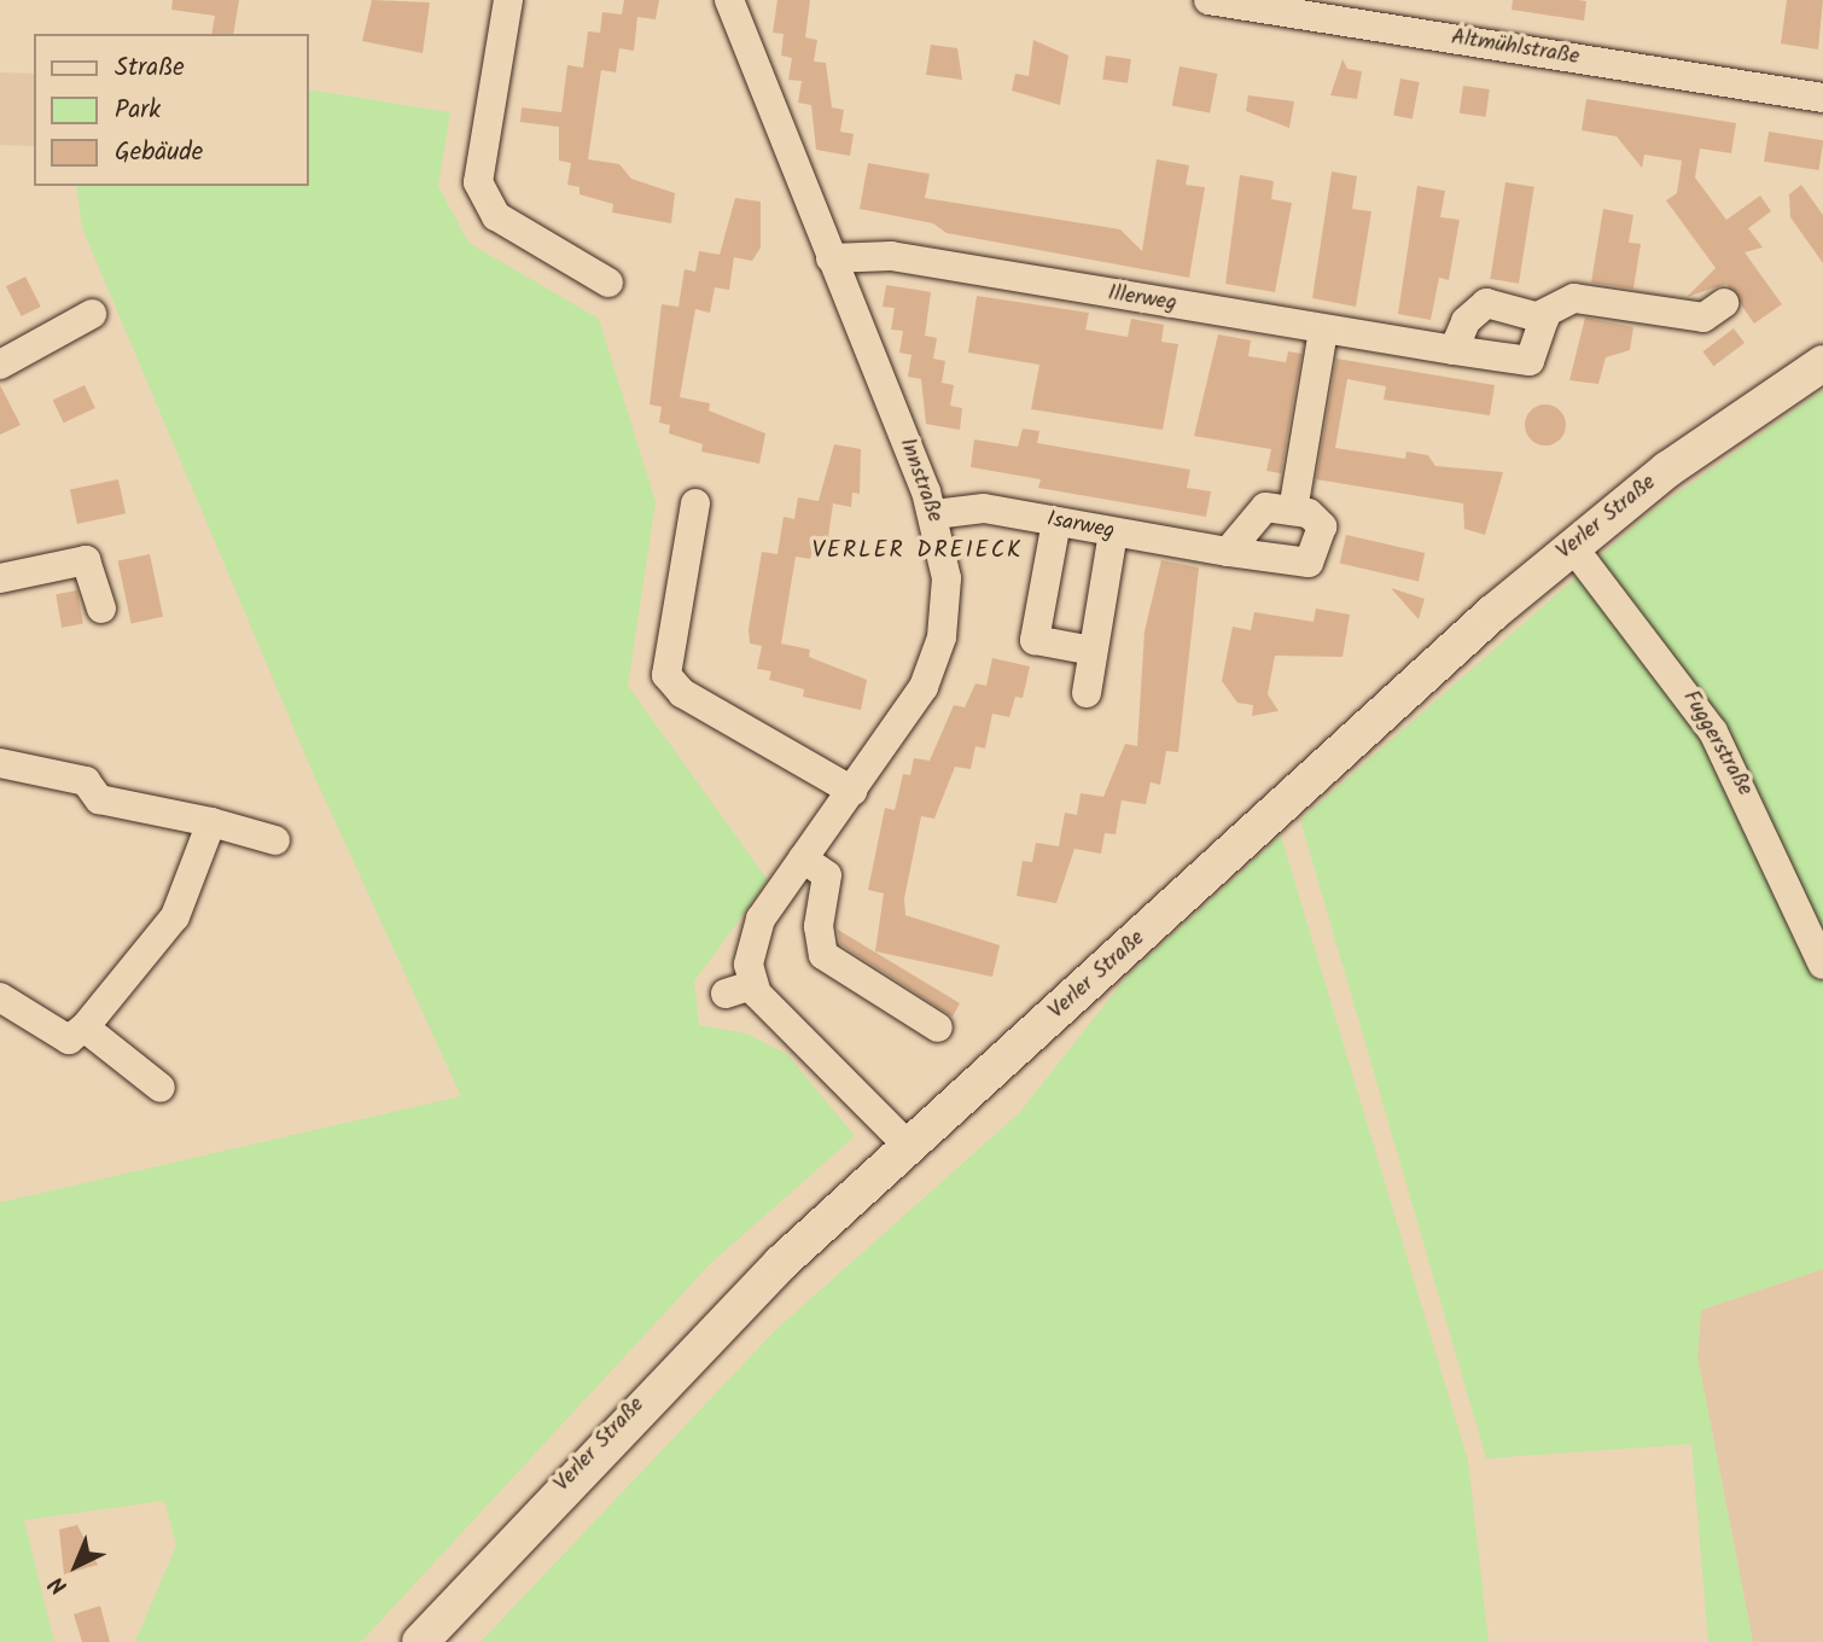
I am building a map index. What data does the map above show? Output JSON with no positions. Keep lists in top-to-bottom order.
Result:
{
  "streets": {
    "main road": ["Verler Straße"],
    "street": [
      "Altmühlstraße",
      "Illerweg",
      "Innstraße",
      "Isarweg",
      "Fuggerstraße"
    ]
  },
  "crossings": [
    ["Illerweg", "Innstraße"],
    ["Innstraße", "Verler Straße"],
    ["Innstraße", "Isarweg"],
    ["Verler Straße", "Fuggerstraße"]
  ],
  "districts": ["VERLER DREIECK"],
  "legend": ["Straße", "Park", "Gebäude"],
  "north": "bottom left"
}
